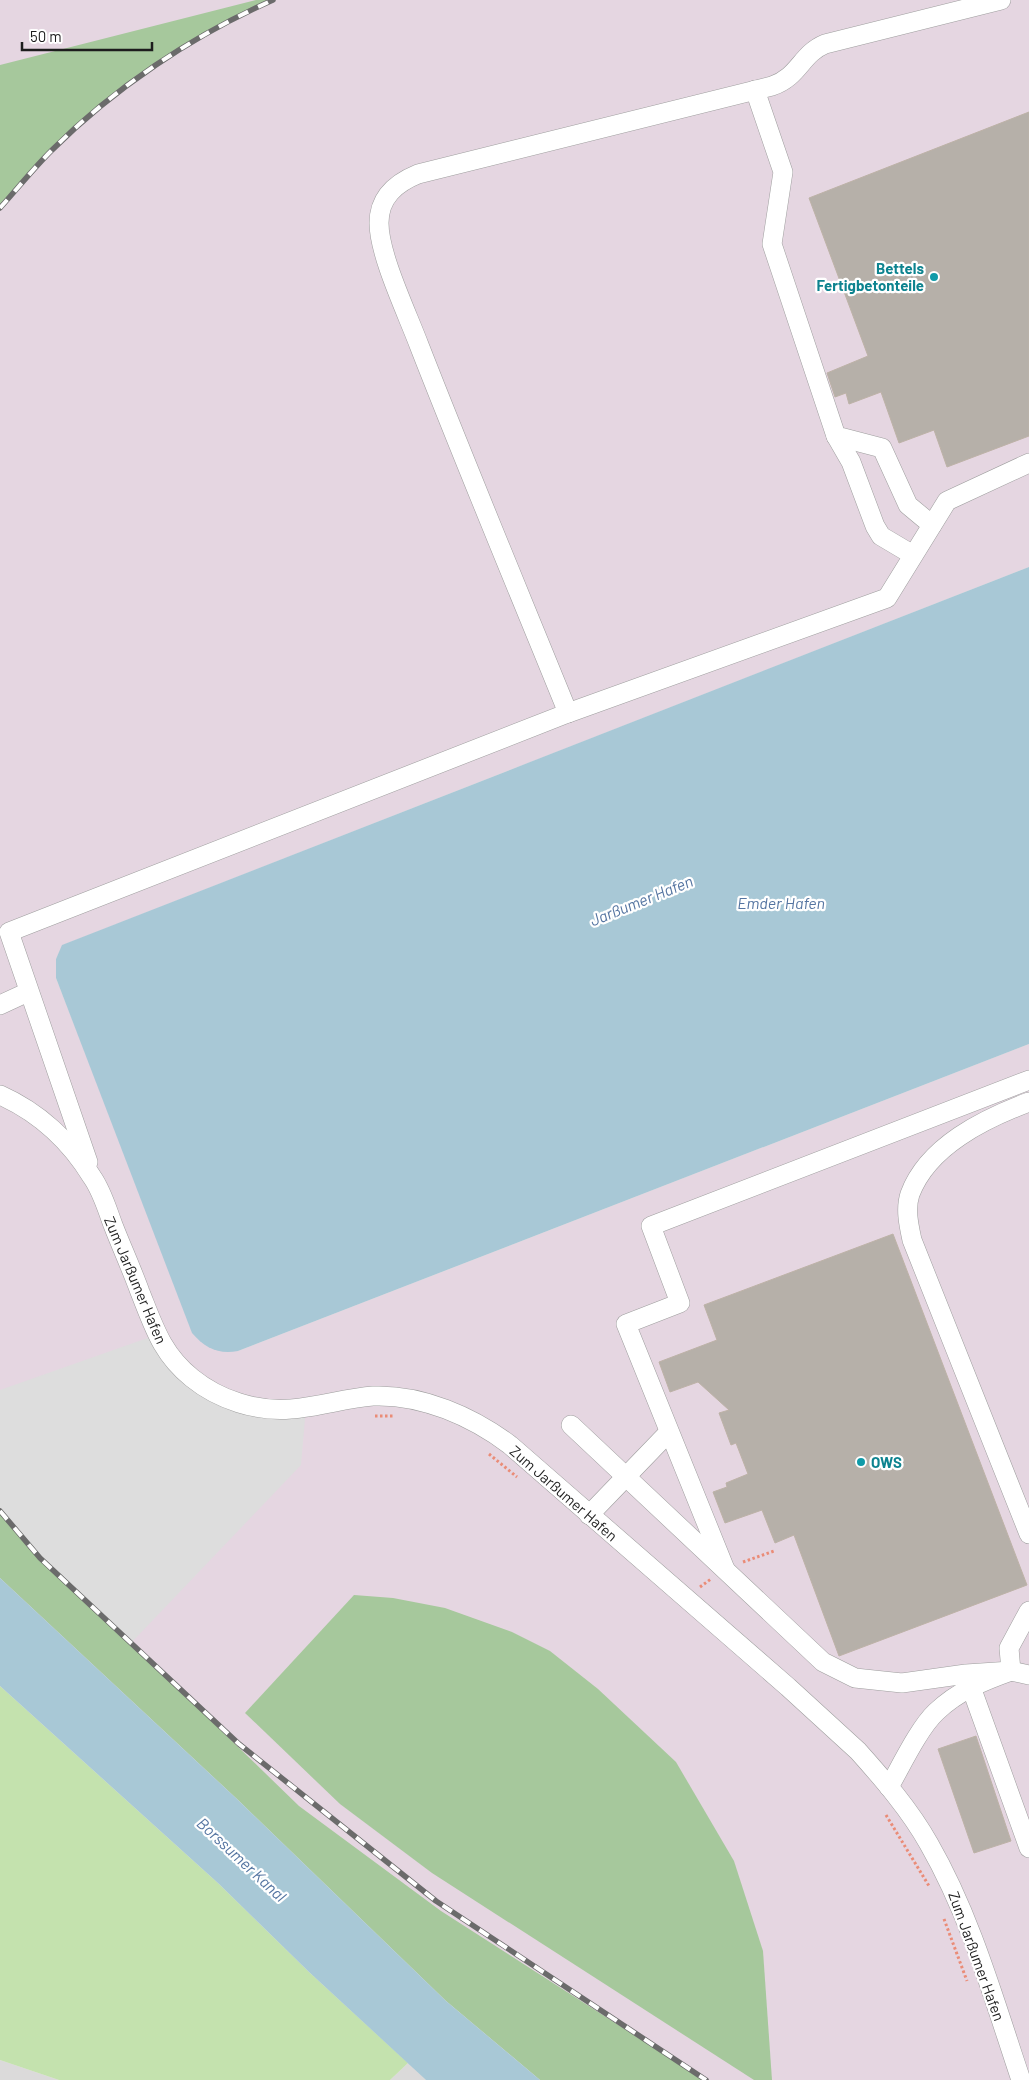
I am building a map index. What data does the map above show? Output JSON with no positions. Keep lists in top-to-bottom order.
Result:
{
  "streets": {
    "street": ["Zum Jarßumer Hafen"]
  },
  "water": ["Jarßumer Hafen", "Emder Hafen", "Borssumer Kanal"],
  "places": ["Bettels Fertigbetonteile", "OWS"],
  "scale_bar": "50 m"
}
